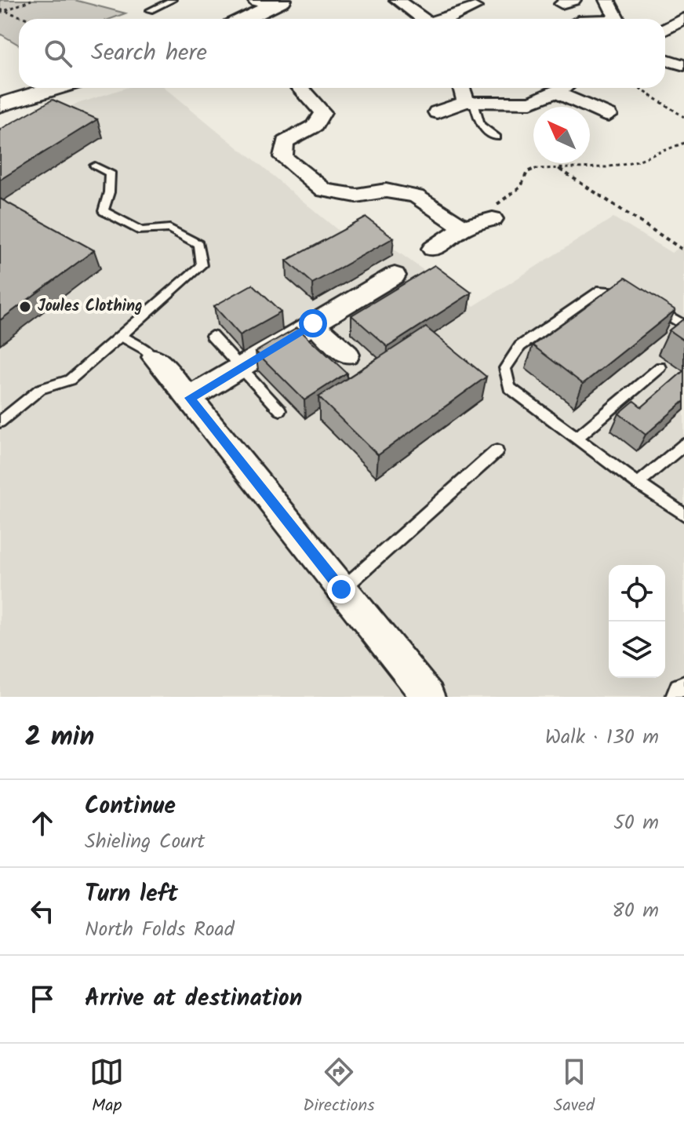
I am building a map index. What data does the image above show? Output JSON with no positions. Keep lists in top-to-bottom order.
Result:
{
  "places": ["Joules Clothing"],
  "north": "top left",
  "page": {
    "search": "Search here",
    "heading": ["2 min", "Walk · 130 m"],
    "list": [
      ["Continue", "Shieling Court", "50 m"],
      ["Turn left", "North Folds Road", "80 m"],
      "Arrive at destination"
    ],
    "nav": ["Map", "Directions", "Saved"]
  }
}
